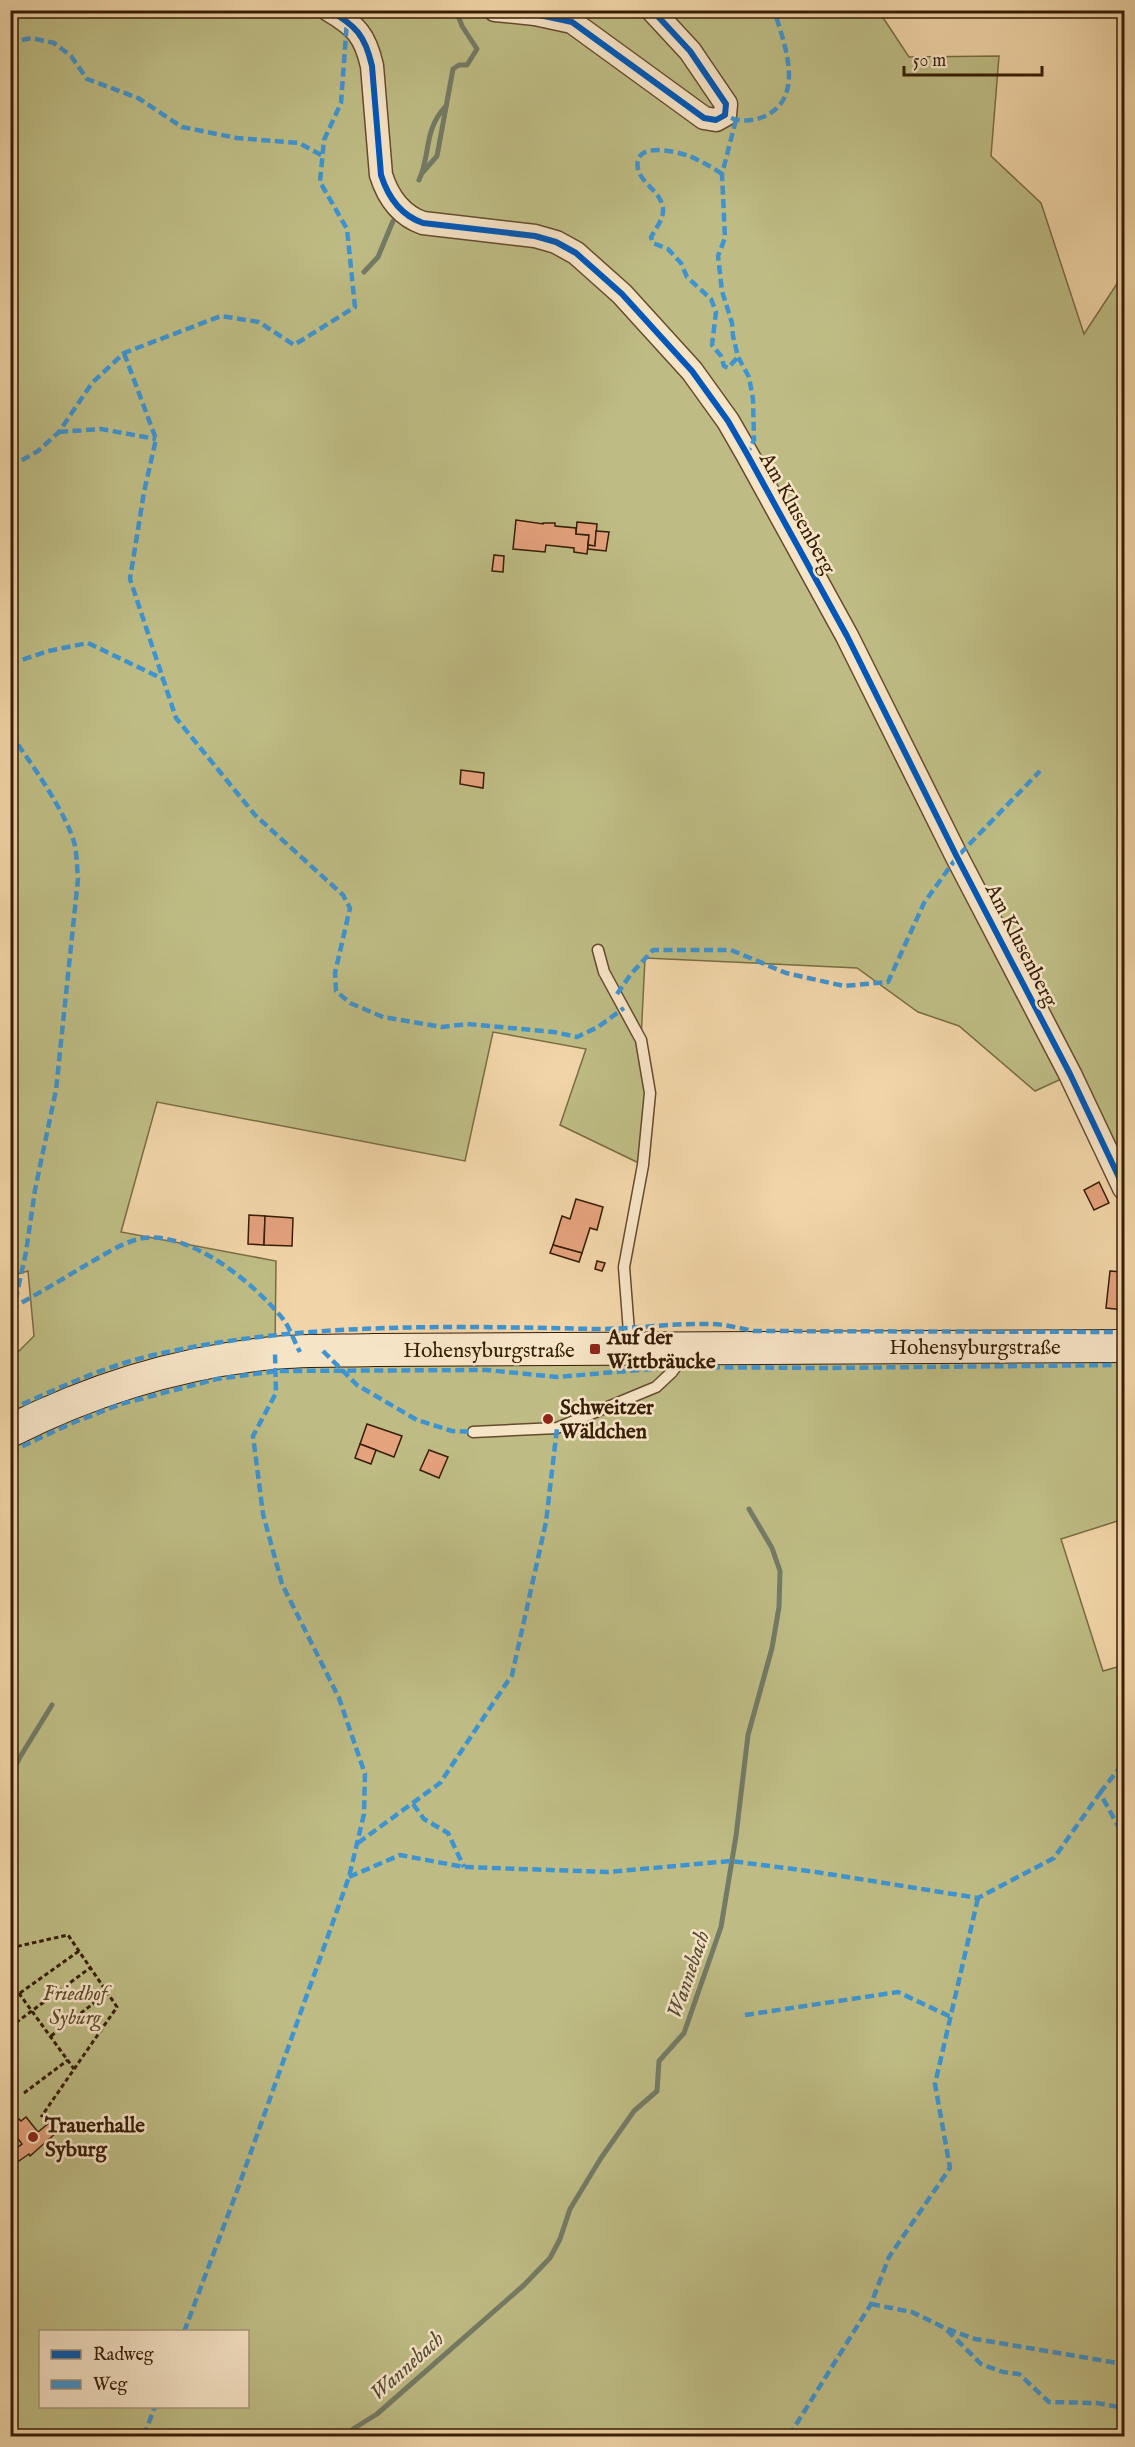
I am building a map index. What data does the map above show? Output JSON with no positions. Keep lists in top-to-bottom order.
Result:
{
  "streets": {
    "main road": ["Hohensyburgstraße"],
    "street": ["Am Klusenberg"]
  },
  "water": ["Wannebach"],
  "parks": ["Friedhof Syburg"],
  "places": {
    "transit": ["Auf der Wittbräucke"],
    "other": ["Schweitzer Wäldchen", "Trauerhalle Syburg"]
  },
  "legend": ["Radweg", "Weg"],
  "scale_bar": "50 m"
}
